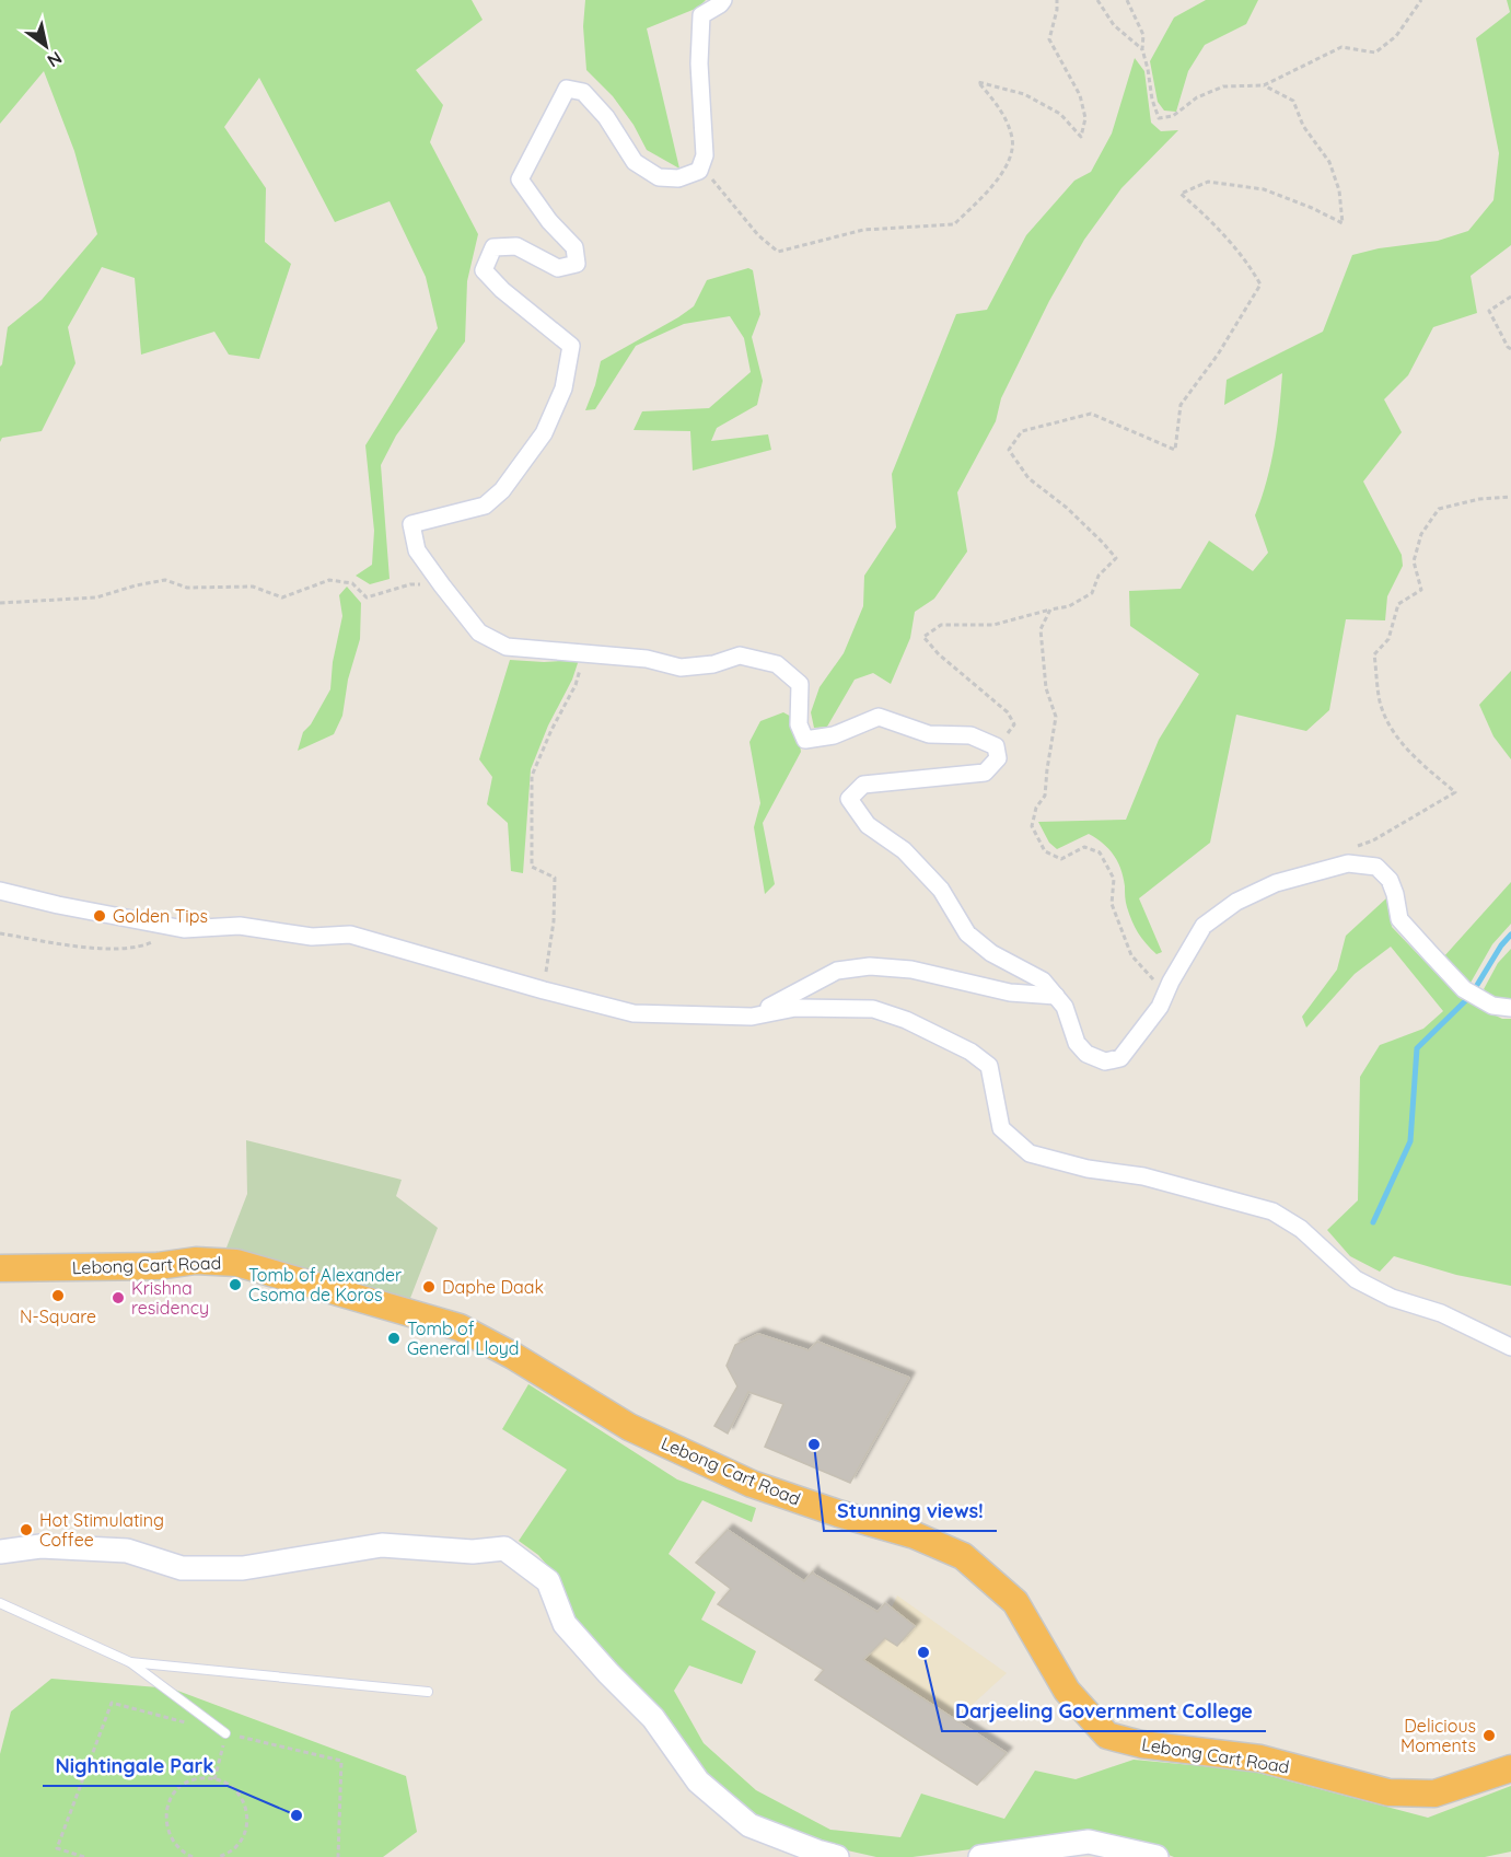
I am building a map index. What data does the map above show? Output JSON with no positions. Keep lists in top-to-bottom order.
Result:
{
  "streets": {
    "highway": ["Lebong Cart Road"]
  },
  "places": [
    "Golden Tips",
    "Tomb of Alexander Csoma de Koros",
    "Daphe Daak",
    "N-Square",
    "Krishna residency",
    "Tomb of General Lloyd",
    "Stunning views!",
    "Hot Stimulating Coffee",
    "Darjeeling Government College",
    "Delicious Moments",
    "Nightingale Park"
  ],
  "north": "bottom right"
}
